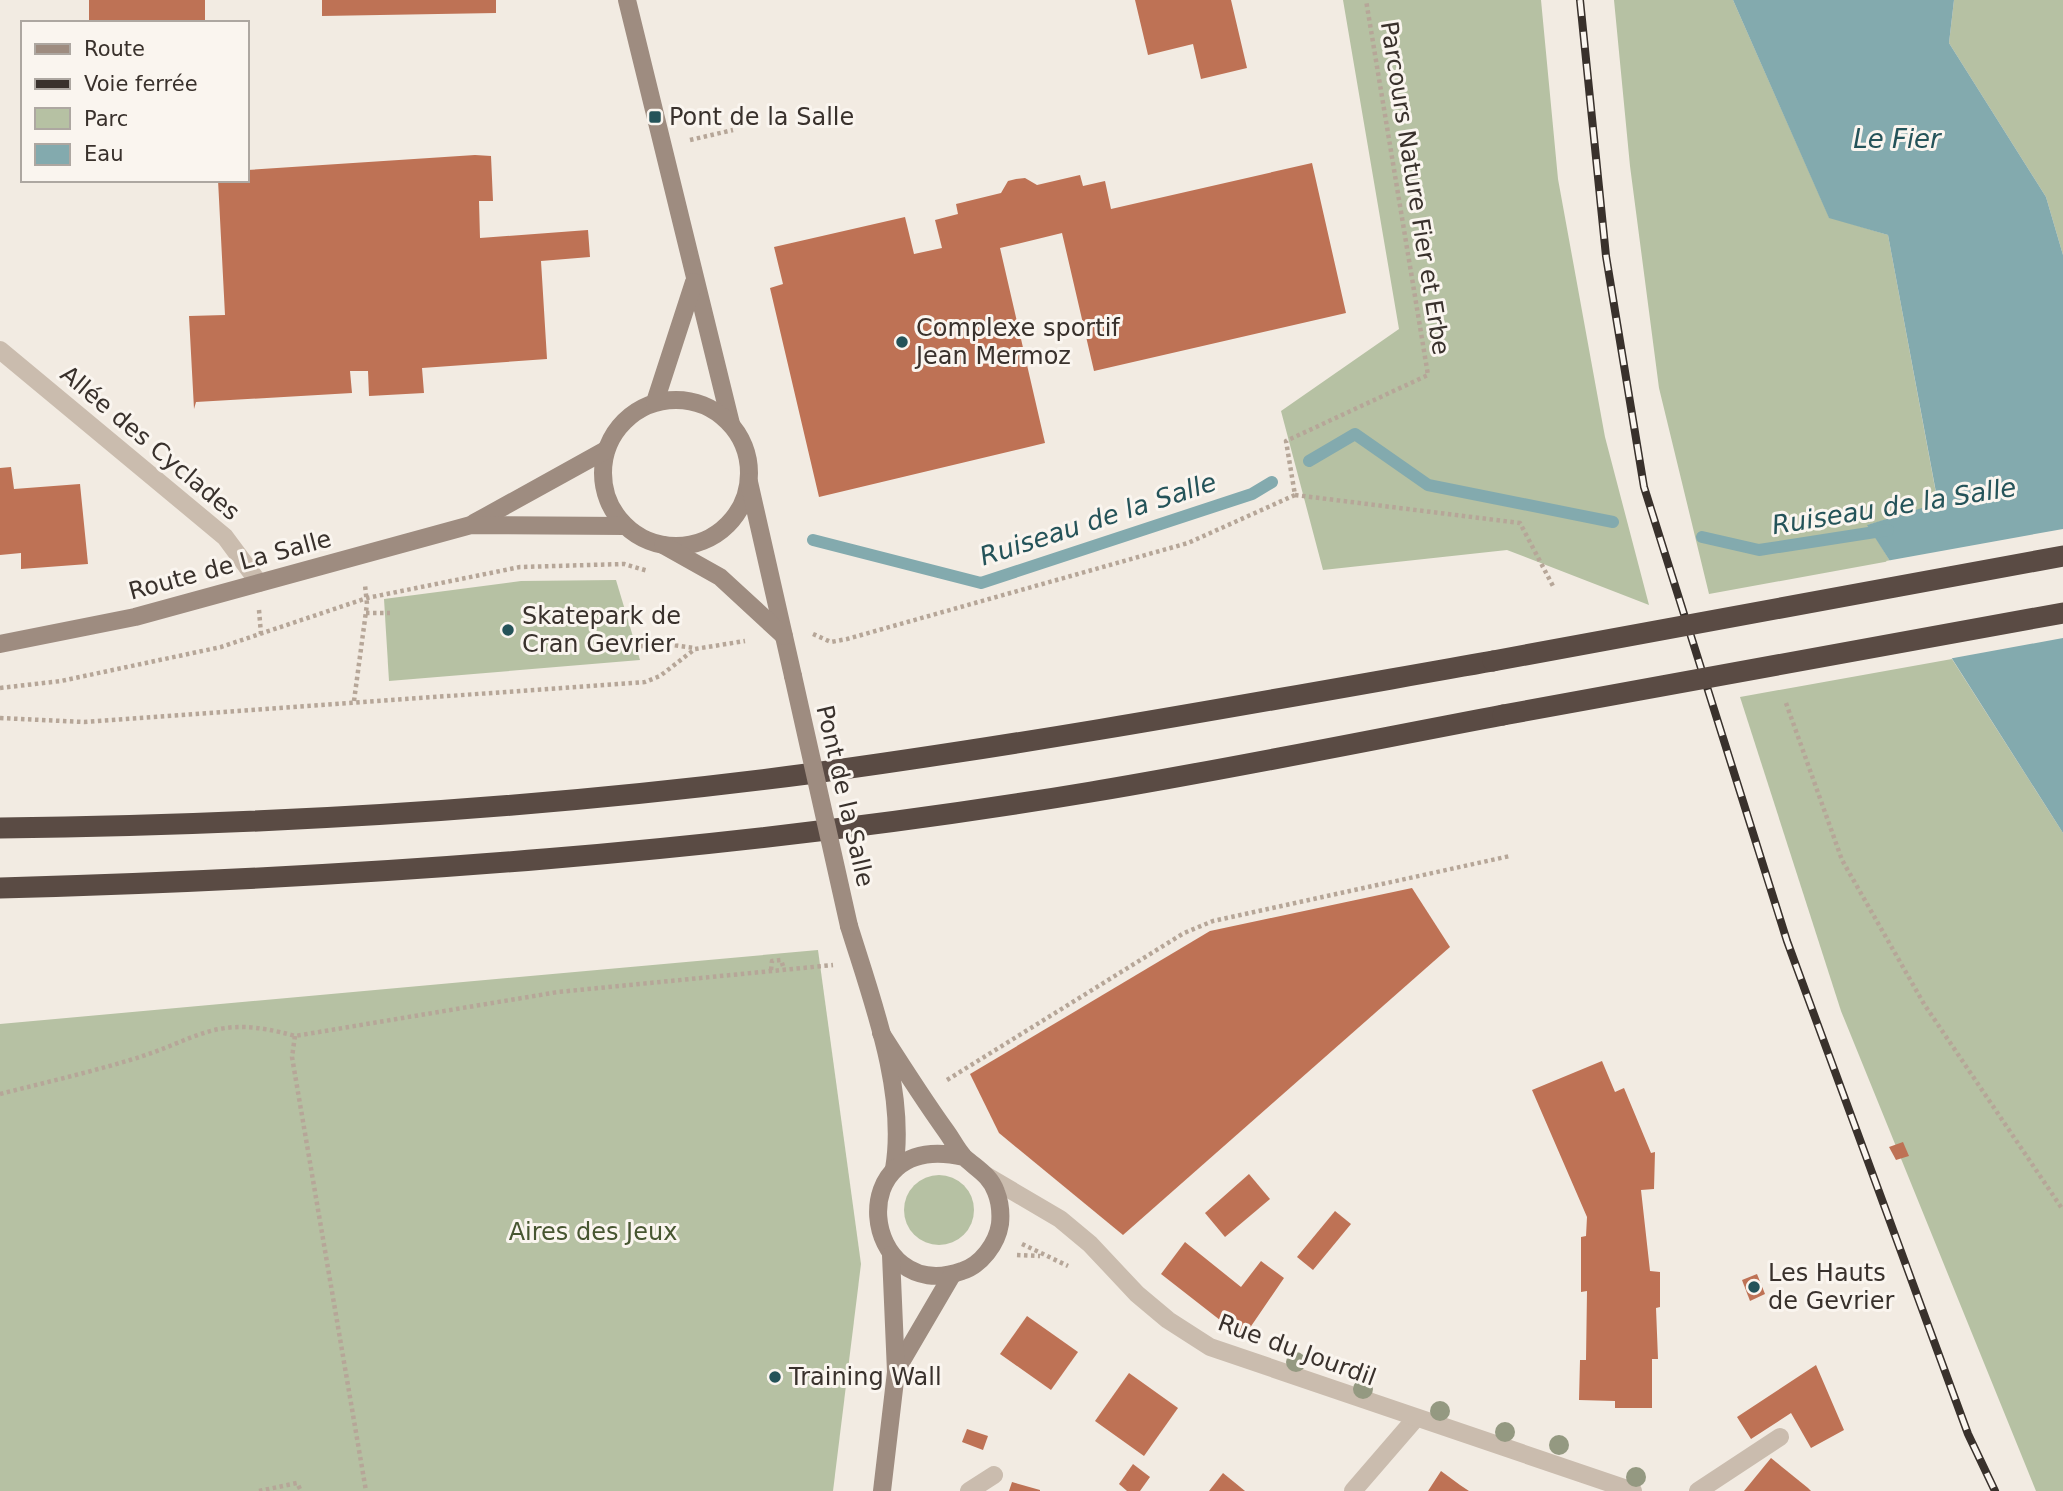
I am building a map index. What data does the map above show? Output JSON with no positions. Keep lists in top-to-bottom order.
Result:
{
  "streets": {
    "street": [
      "Allée des Cyclades",
      "Route de La Salle",
      "Pont de la Salle",
      "Rue du Jourdil"
    ],
    "path": ["Parcours Nature Fier et Erbe"]
  },
  "crossings": [
    ["Allée des Cyclades", "Route de La Salle"]
  ],
  "water": ["Le Fier", "Ruiseau de la Salle"],
  "parks": ["Aires des Jeux"],
  "places": {
    "transit": ["Pont de la Salle"],
    "other": [
      "Complexe sportif Jean Mermoz",
      "Skatepark de Cran Gevrier",
      "Les Hauts de Gevrier",
      "Training Wall"
    ]
  },
  "legend": [
    "Route",
    "Voie ferrée",
    "Parc",
    "Eau"
  ]
}
